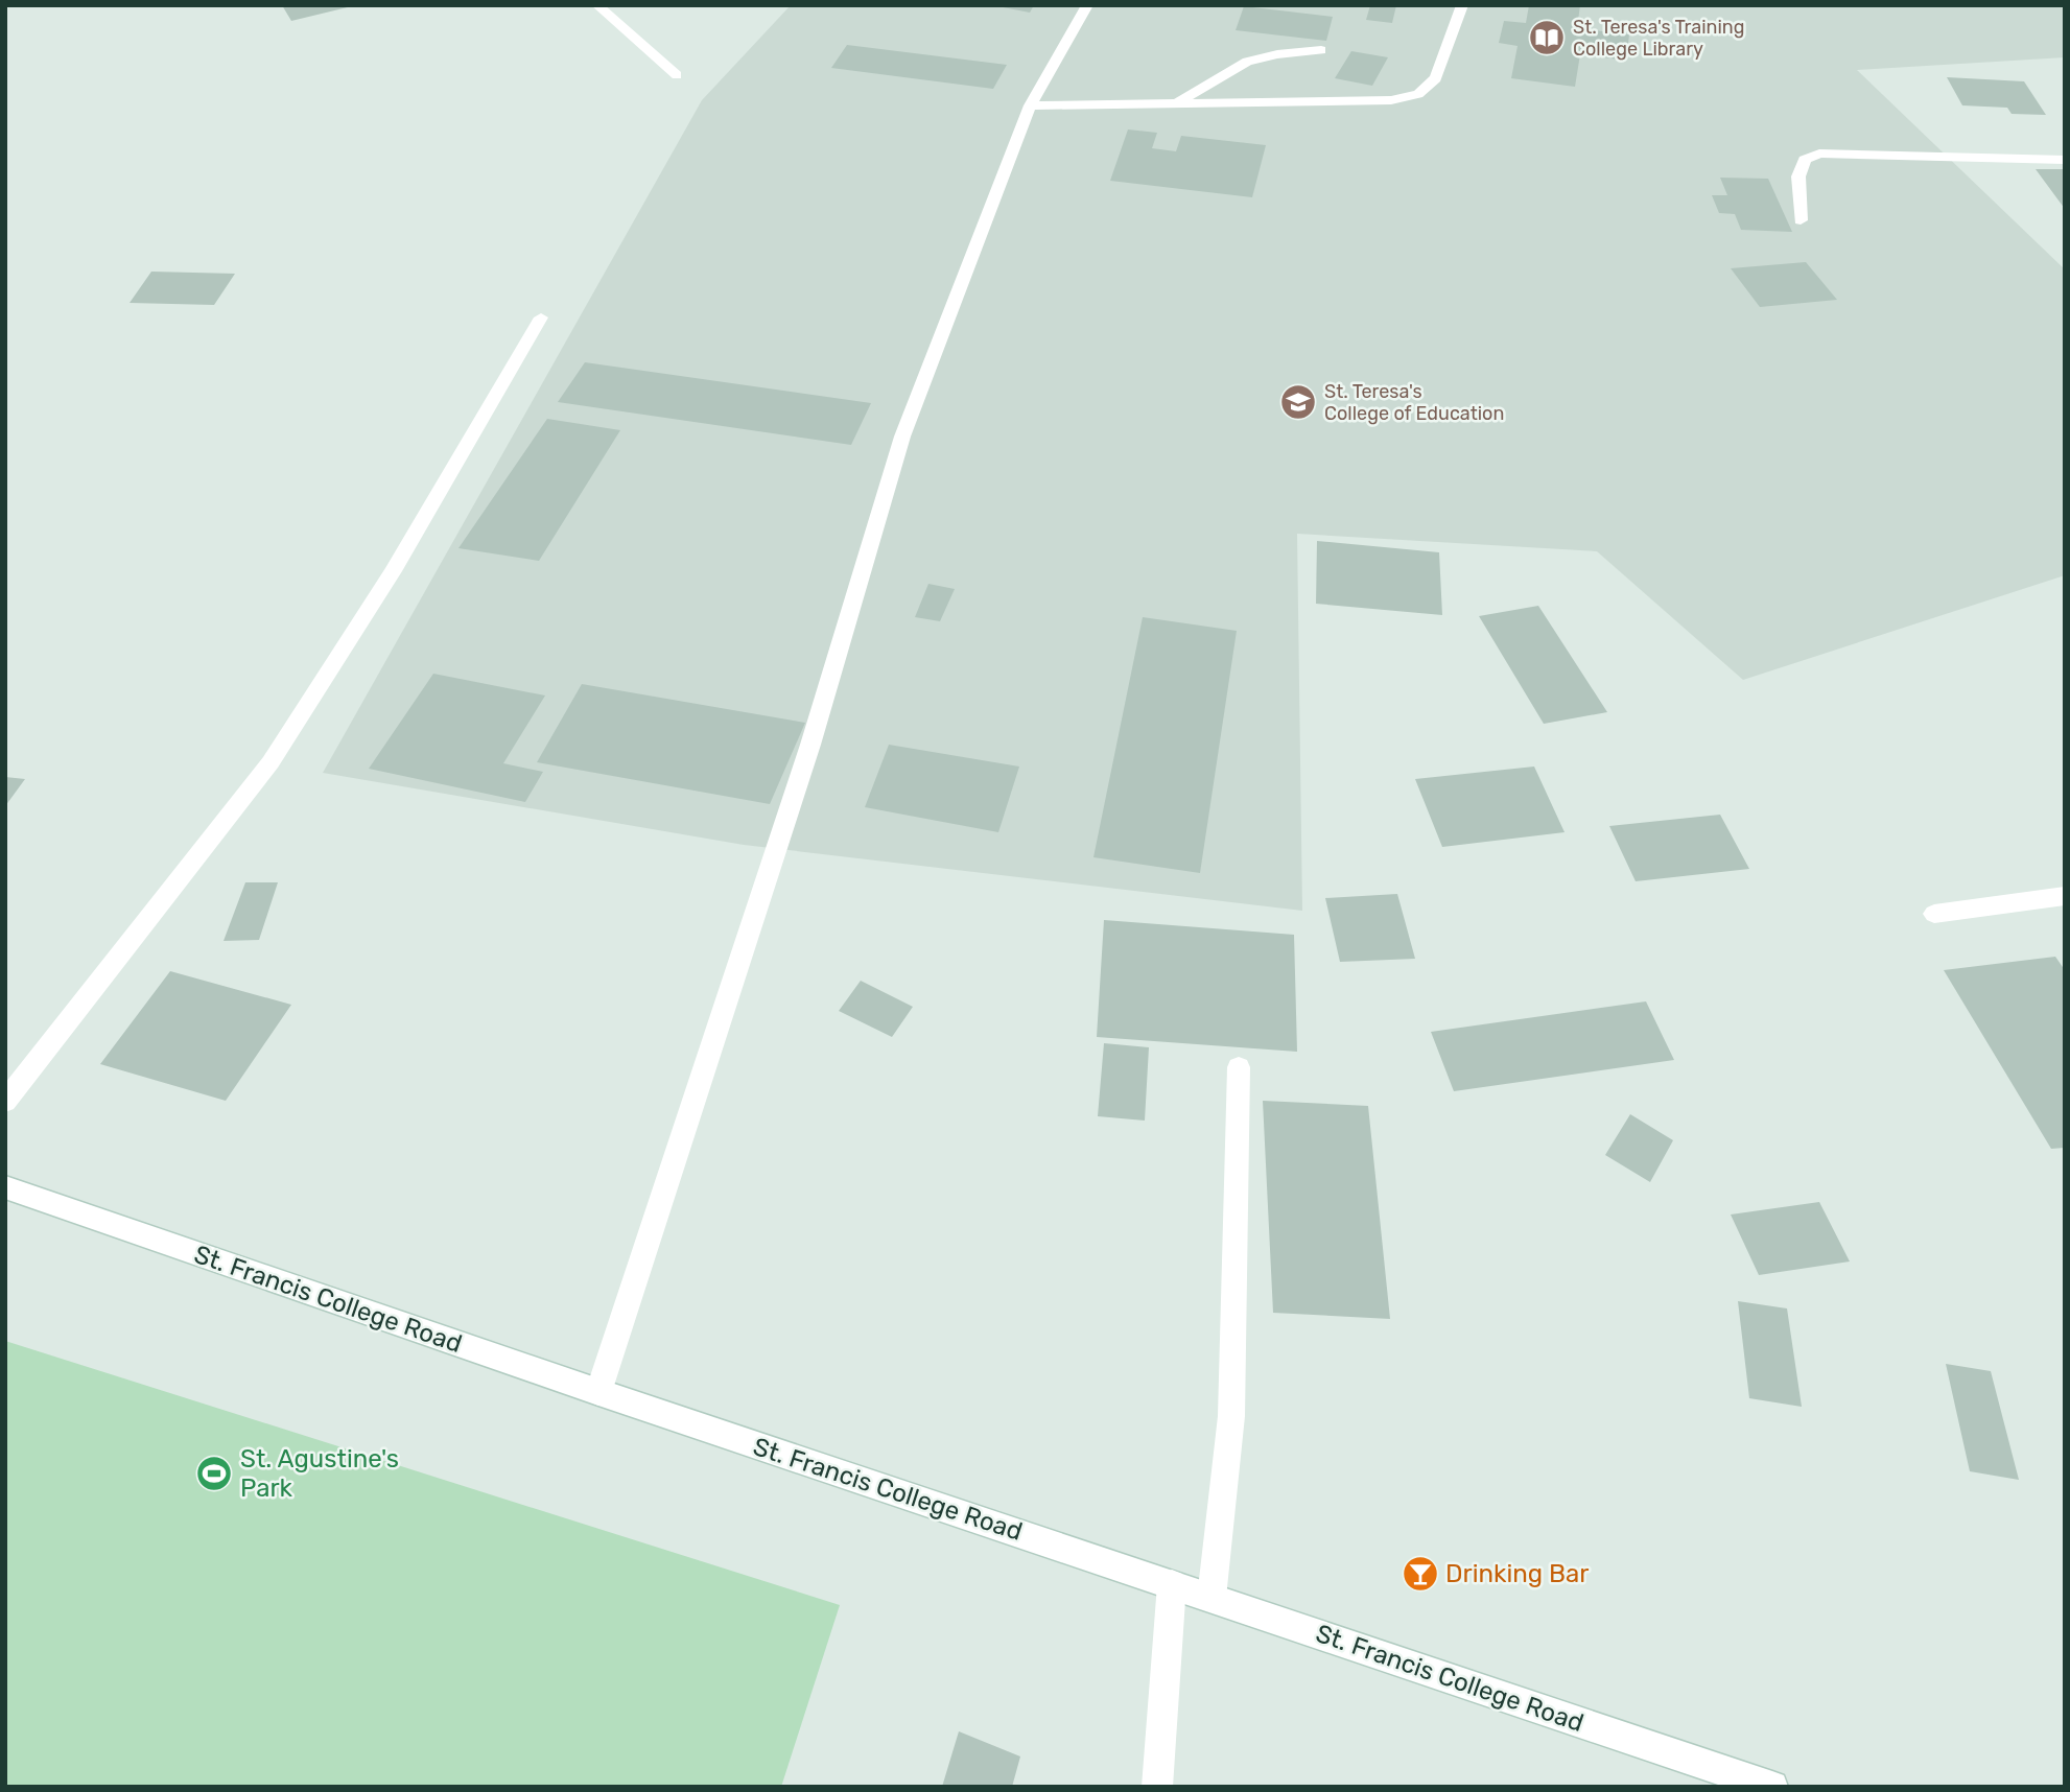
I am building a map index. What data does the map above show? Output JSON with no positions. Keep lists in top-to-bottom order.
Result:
{
  "streets": {
    "street": ["St. Francis College Road"]
  },
  "places": {
    "library": ["St. Teresa's Training College Library"],
    "school or university": ["St. Teresa's College of Education"],
    "sports": ["St. Agustine's Park"],
    "bar": ["Drinking Bar"]
  }
}
